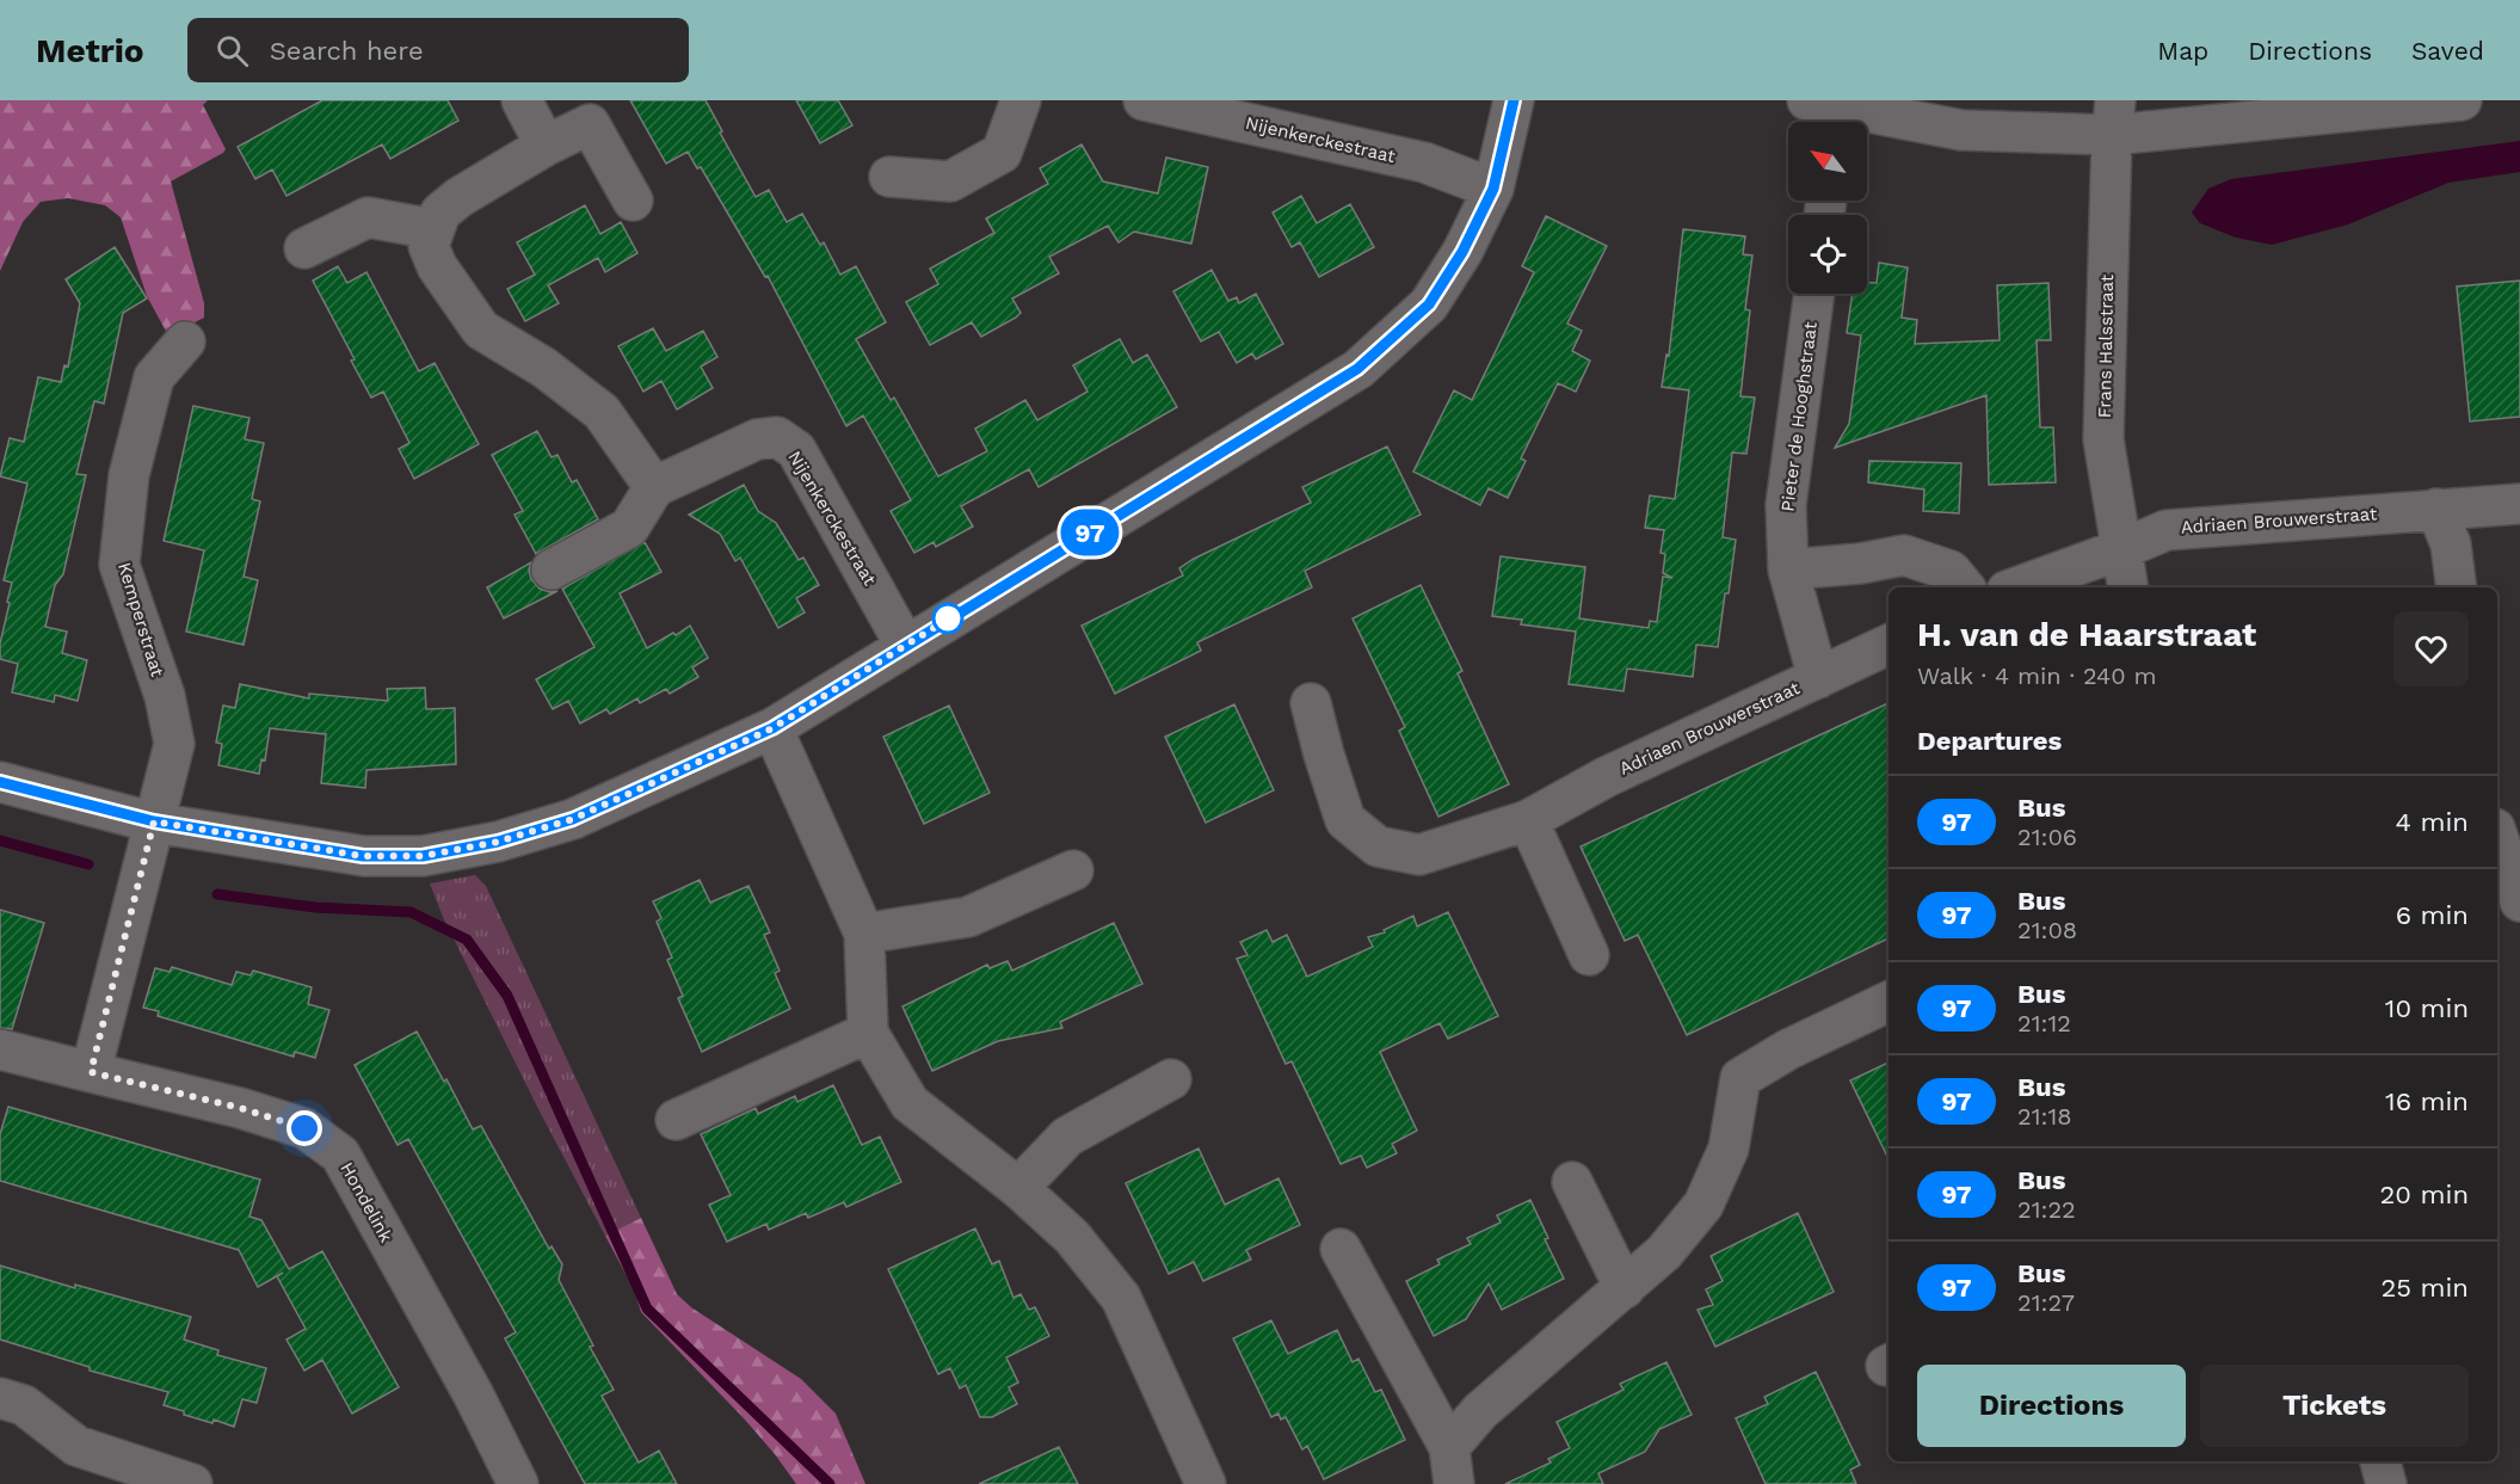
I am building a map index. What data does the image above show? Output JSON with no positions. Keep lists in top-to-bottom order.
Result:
{
  "streets": {
    "street": [
      "Nijenkerckestraat",
      "Frans Halsstraat",
      "Pieter de Hooghstraat",
      "Adriaen Brouwerstraat",
      "Kemperstraat",
      "Hondelink"
    ]
  },
  "crossings": [
    ["Frans Halsstraat", "Adriaen Brouwerstraat"],
    ["Pieter de Hooghstraat", "Adriaen Brouwerstraat"]
  ],
  "lines": ["bus line 97"],
  "north": "top left",
  "page": {
    "header": "Metrio",
    "search": "Search here",
    "nav": ["Map", "Directions", "Saved"],
    "on_map": "97",
    "heading": [
      ["H. van de Haarstraat", "Walk · 4 min · 240 m"],
      "Departures"
    ],
    "list": [
      {
        "mark": "97",
        "name": "Bus",
        "note": "21:06",
        "value": "4 min"
      },
      {
        "mark": "97",
        "name": "Bus",
        "note": "21:08",
        "value": "6 min"
      },
      {
        "mark": "97",
        "name": "Bus",
        "note": "21:12",
        "value": "10 min"
      },
      {
        "mark": "97",
        "name": "Bus",
        "note": "21:18",
        "value": "16 min"
      },
      {
        "mark": "97",
        "name": "Bus",
        "note": "21:22",
        "value": "20 min"
      },
      {
        "mark": "97",
        "name": "Bus",
        "note": "21:27",
        "value": "25 min"
      }
    ],
    "buttons": ["Directions", "Tickets"]
  }
}
